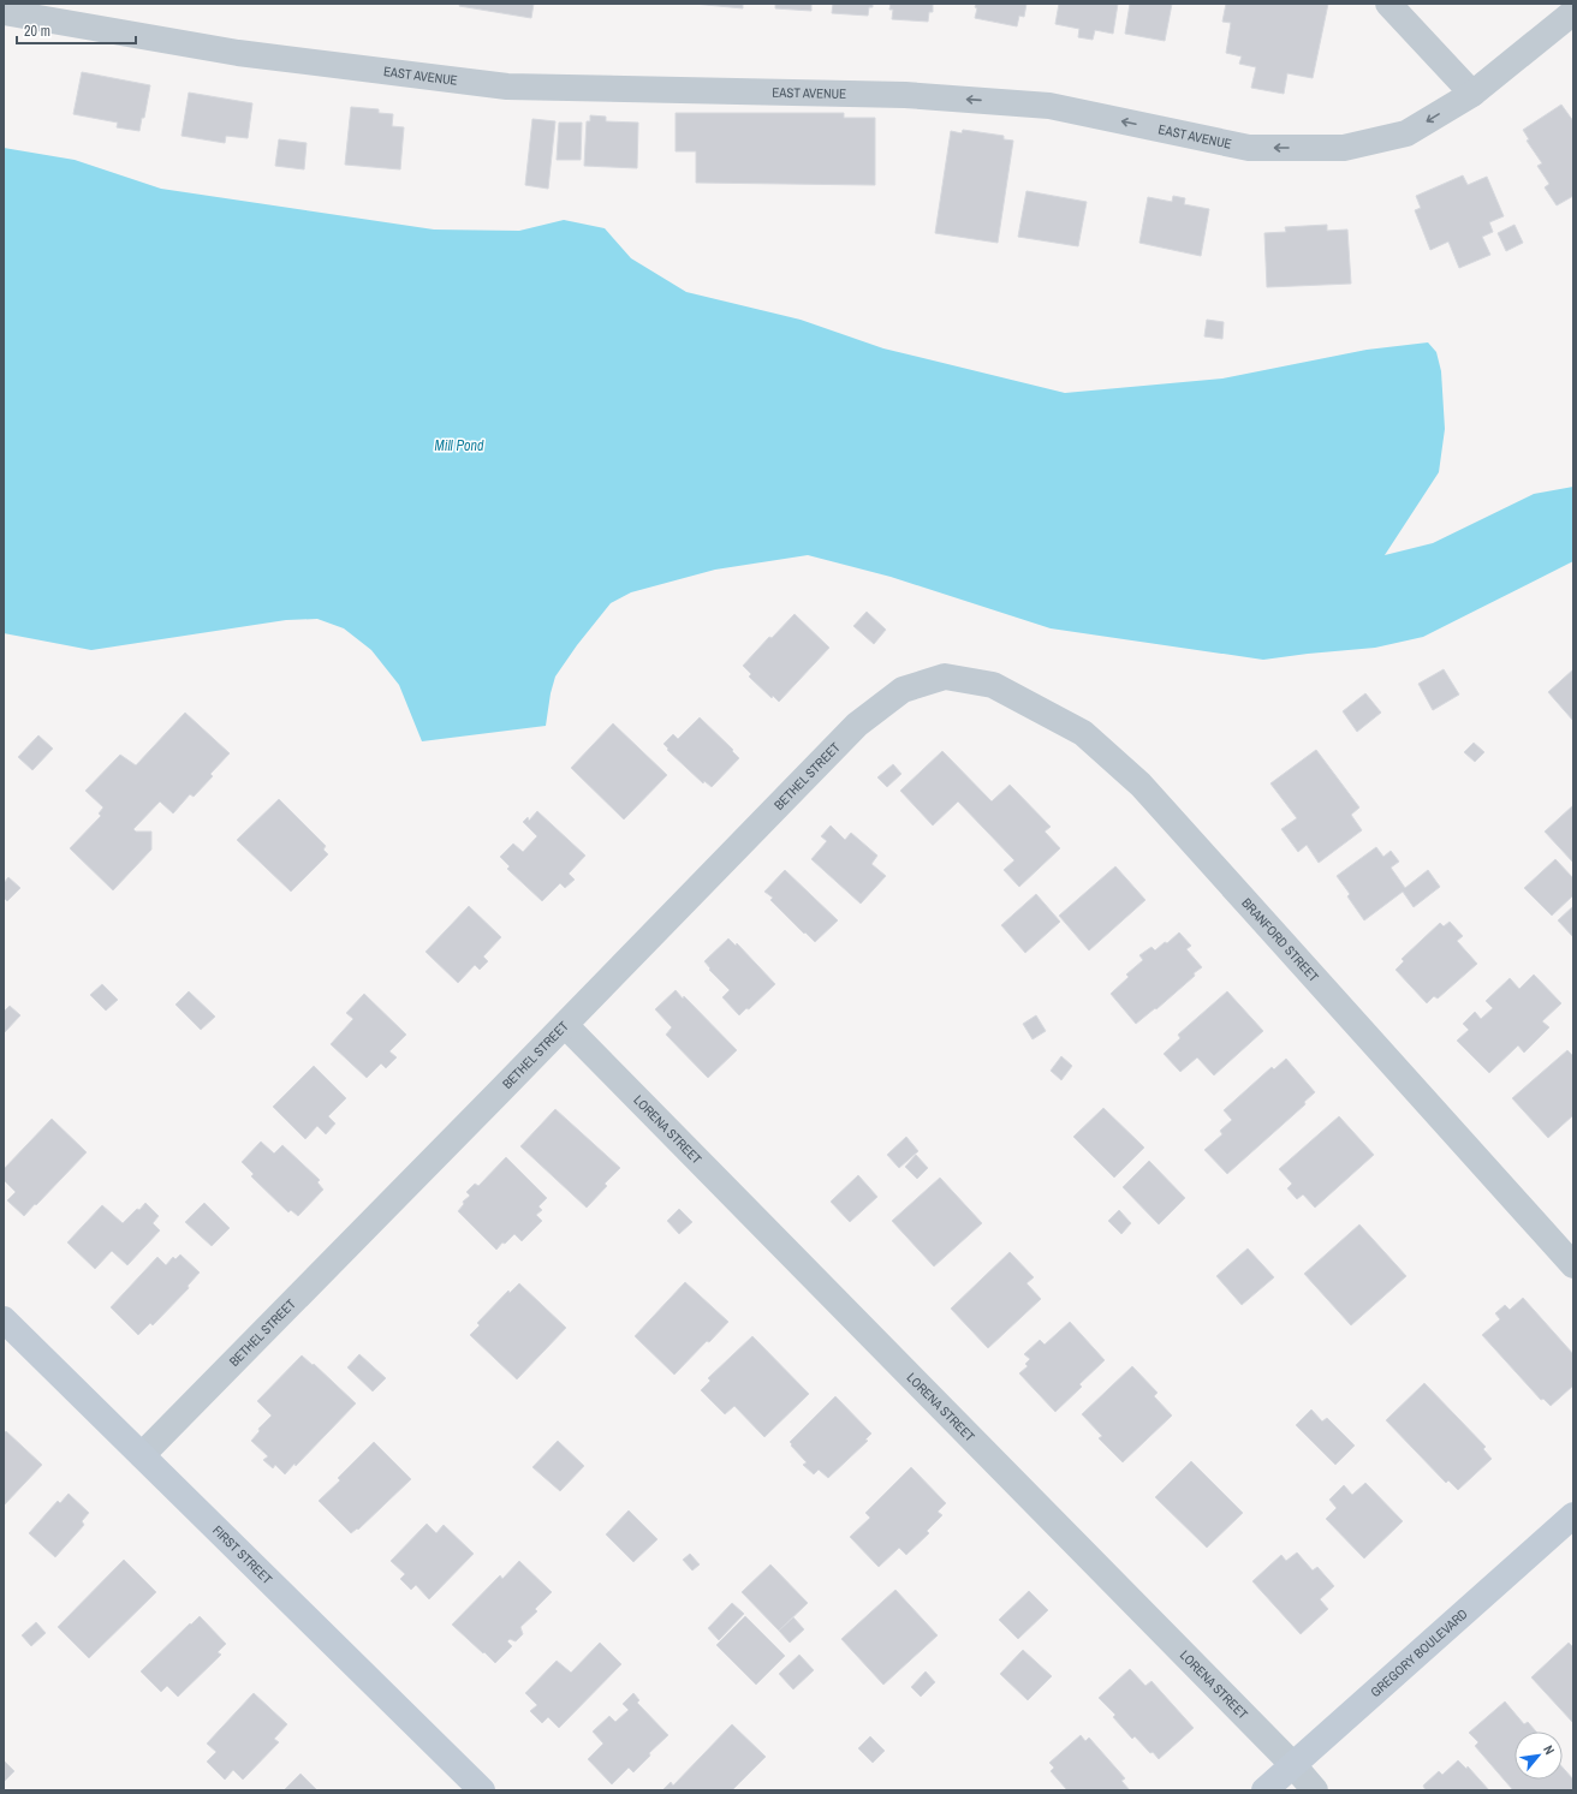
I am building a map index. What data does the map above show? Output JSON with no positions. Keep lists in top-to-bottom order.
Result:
{
  "streets": {
    "street": [
      "EAST AVENUE",
      "BETHEL STREET",
      "BRANFORD STREET",
      "LORENA STREET",
      "FIRST STREET",
      "GREGORY BOULEVARD"
    ]
  },
  "crossings": [
    ["BETHEL STREET", "BRANFORD STREET"],
    ["BETHEL STREET", "LORENA STREET"],
    ["BETHEL STREET", "FIRST STREET"],
    ["LORENA STREET", "GREGORY BOULEVARD"]
  ],
  "one_way": ["EAST AVENUE"],
  "water": ["Mill Pond"],
  "scale_bar": "20 m",
  "north": "top right"
}
